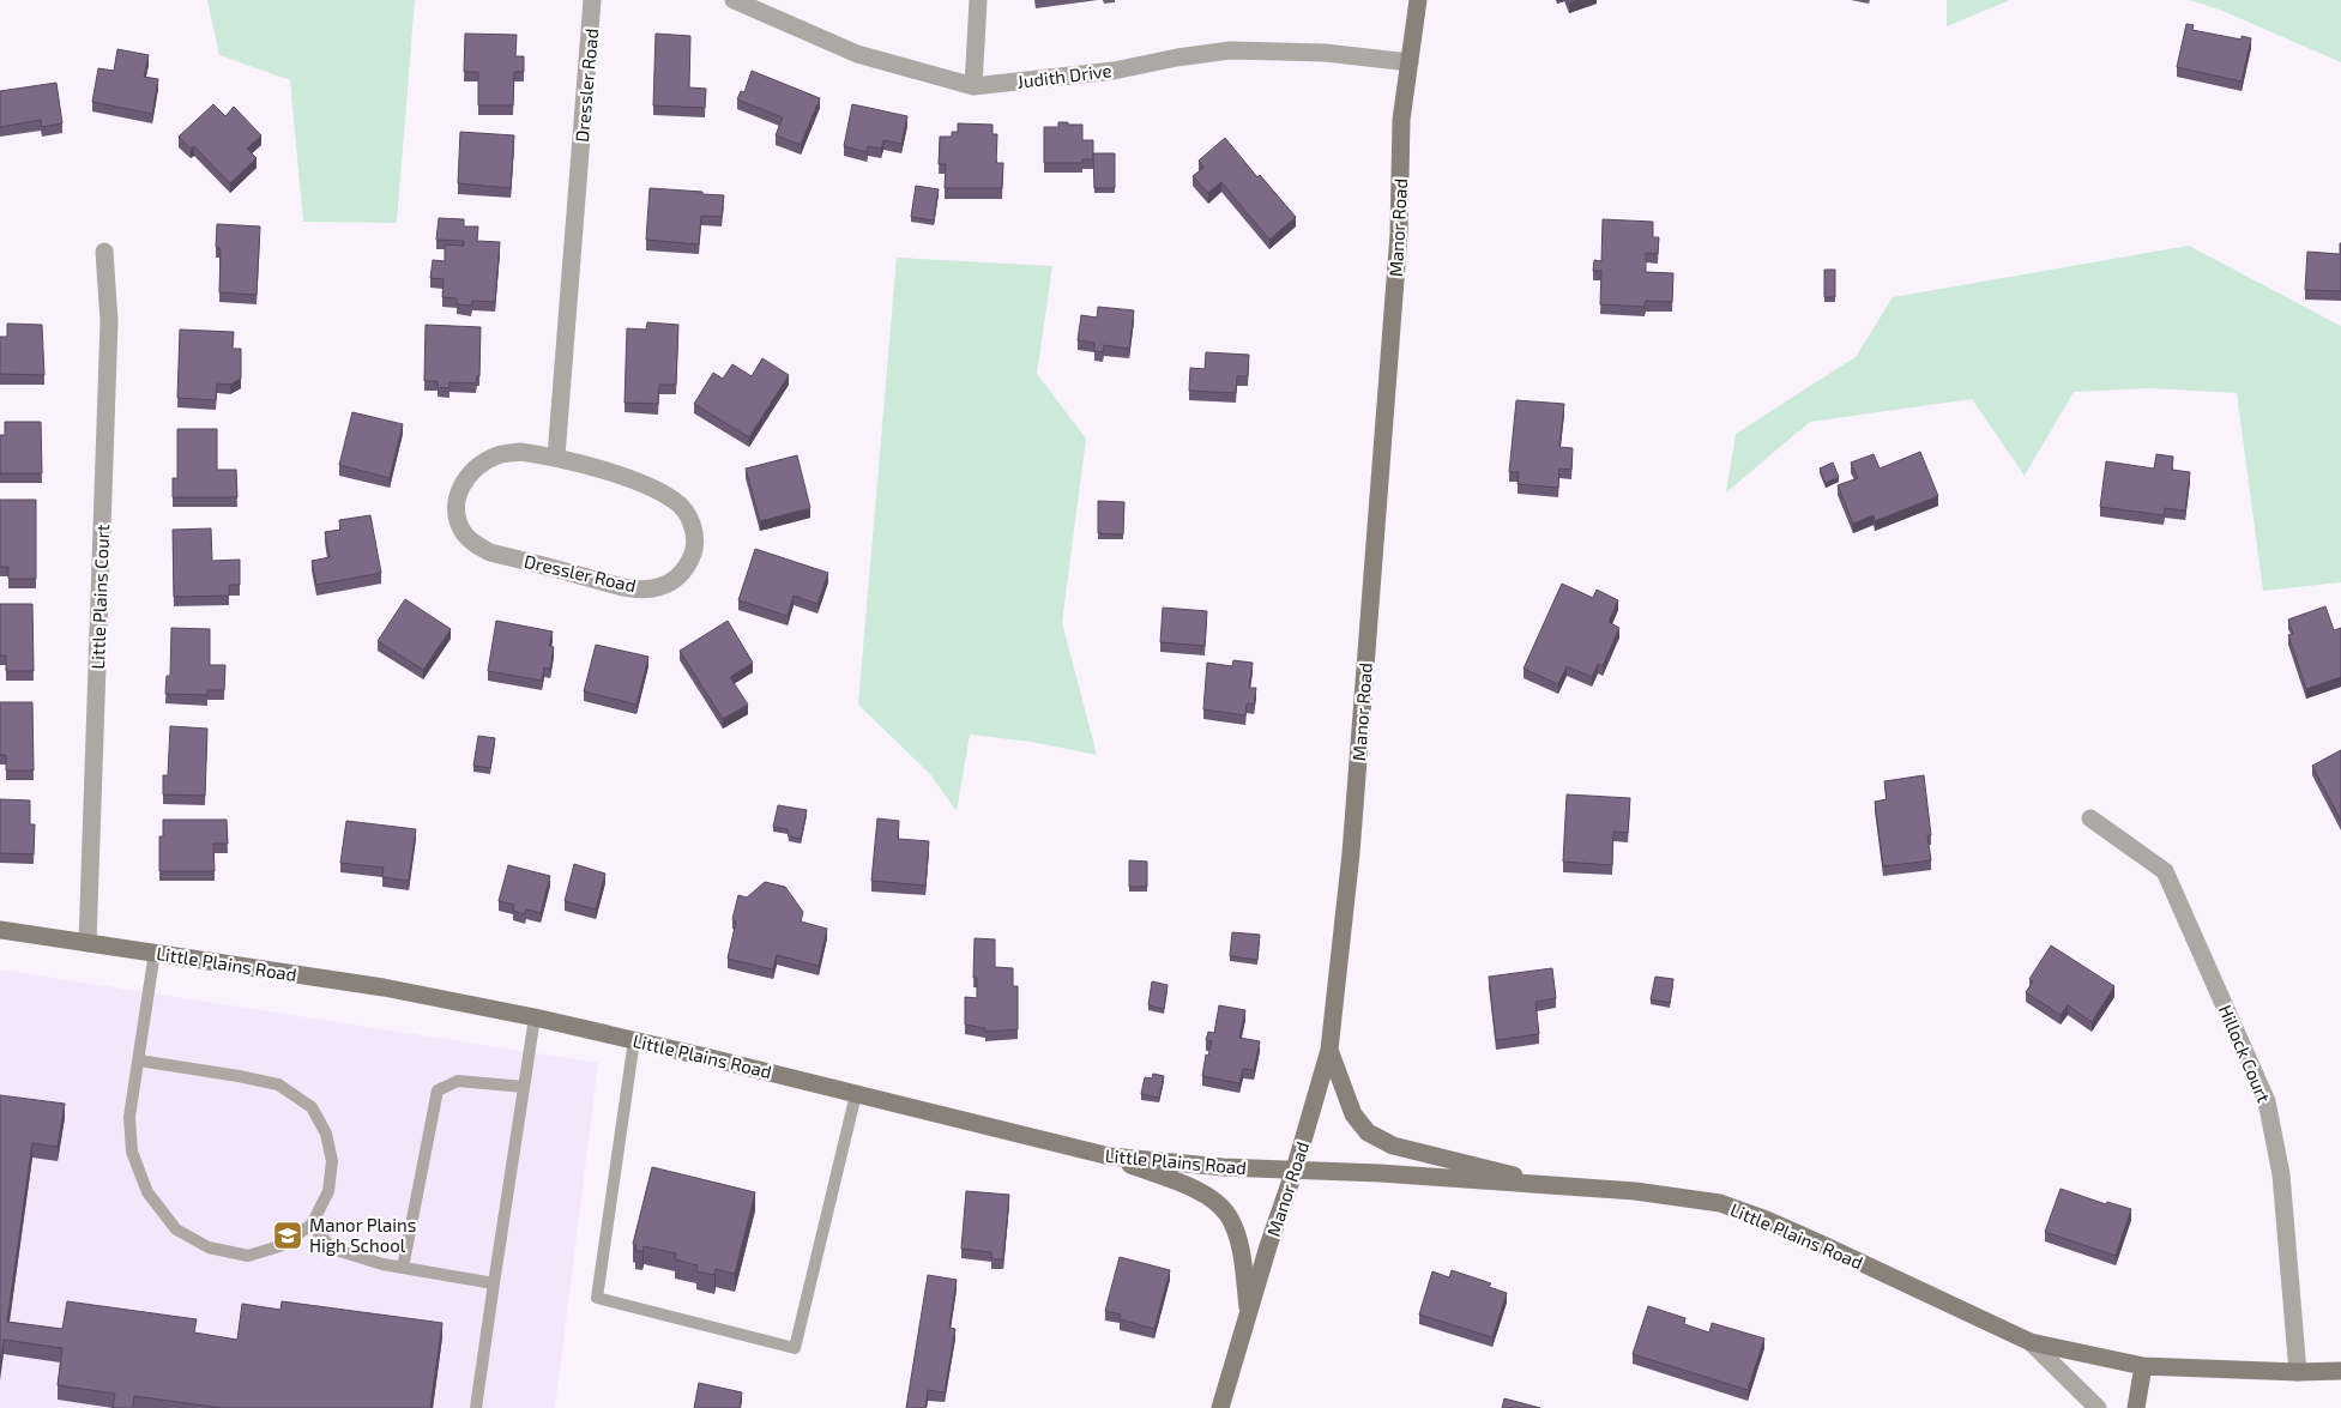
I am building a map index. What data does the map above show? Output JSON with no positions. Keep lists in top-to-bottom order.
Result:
{
  "streets": {
    "street": [
      "Judith Drive",
      "Dressler Road",
      "Manor Road",
      "Little Plains Court",
      "Little Plains Road",
      "Hillock Court"
    ]
  },
  "crossings": [
    ["Judith Drive", "Manor Road"],
    ["Manor Road", "Little Plains Road"],
    ["Little Plains Court", "Little Plains Road"],
    ["Little Plains Road", "Hillock Court"]
  ],
  "places": {
    "school or university": ["Manor Plains High School"]
  }
}
